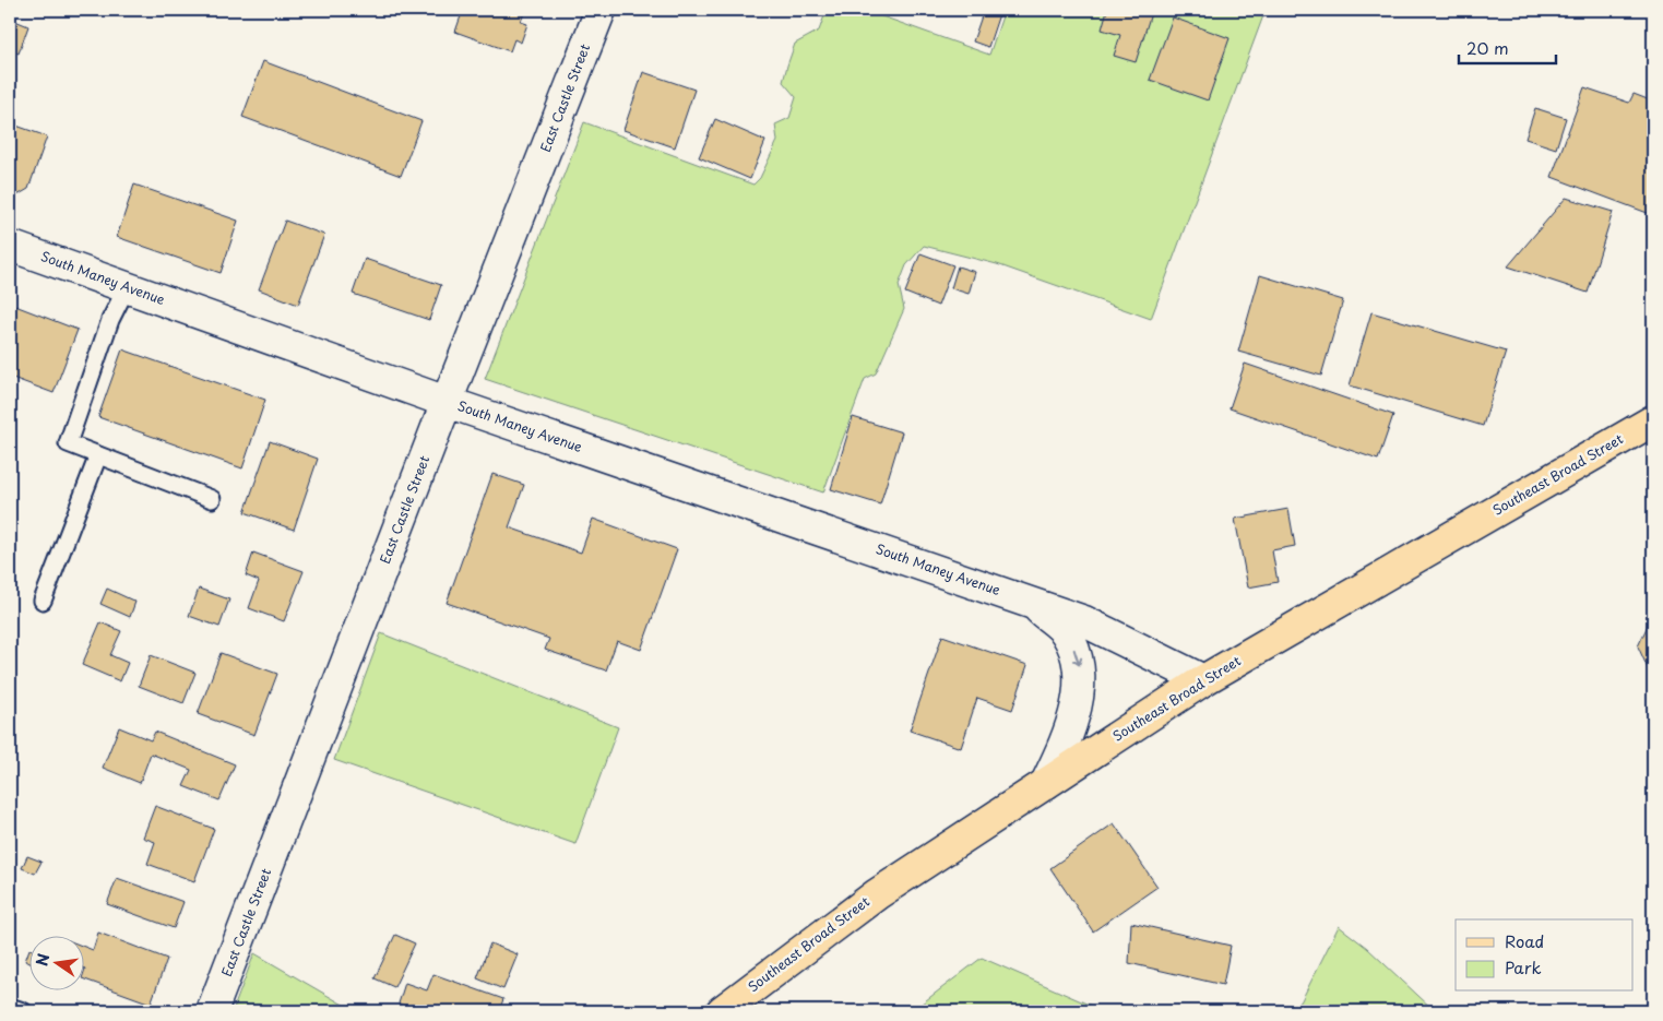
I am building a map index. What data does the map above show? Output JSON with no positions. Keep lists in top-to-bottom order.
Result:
{
  "streets": {
    "main road": ["Southeast Broad Street"],
    "street": ["East Castle Street", "South Maney Avenue"]
  },
  "crossings": [
    ["East Castle Street", "South Maney Avenue"],
    ["South Maney Avenue", "Southeast Broad Street"]
  ],
  "legend": ["Road", "Park"],
  "scale_bar": "20 m",
  "north": "left"
}
